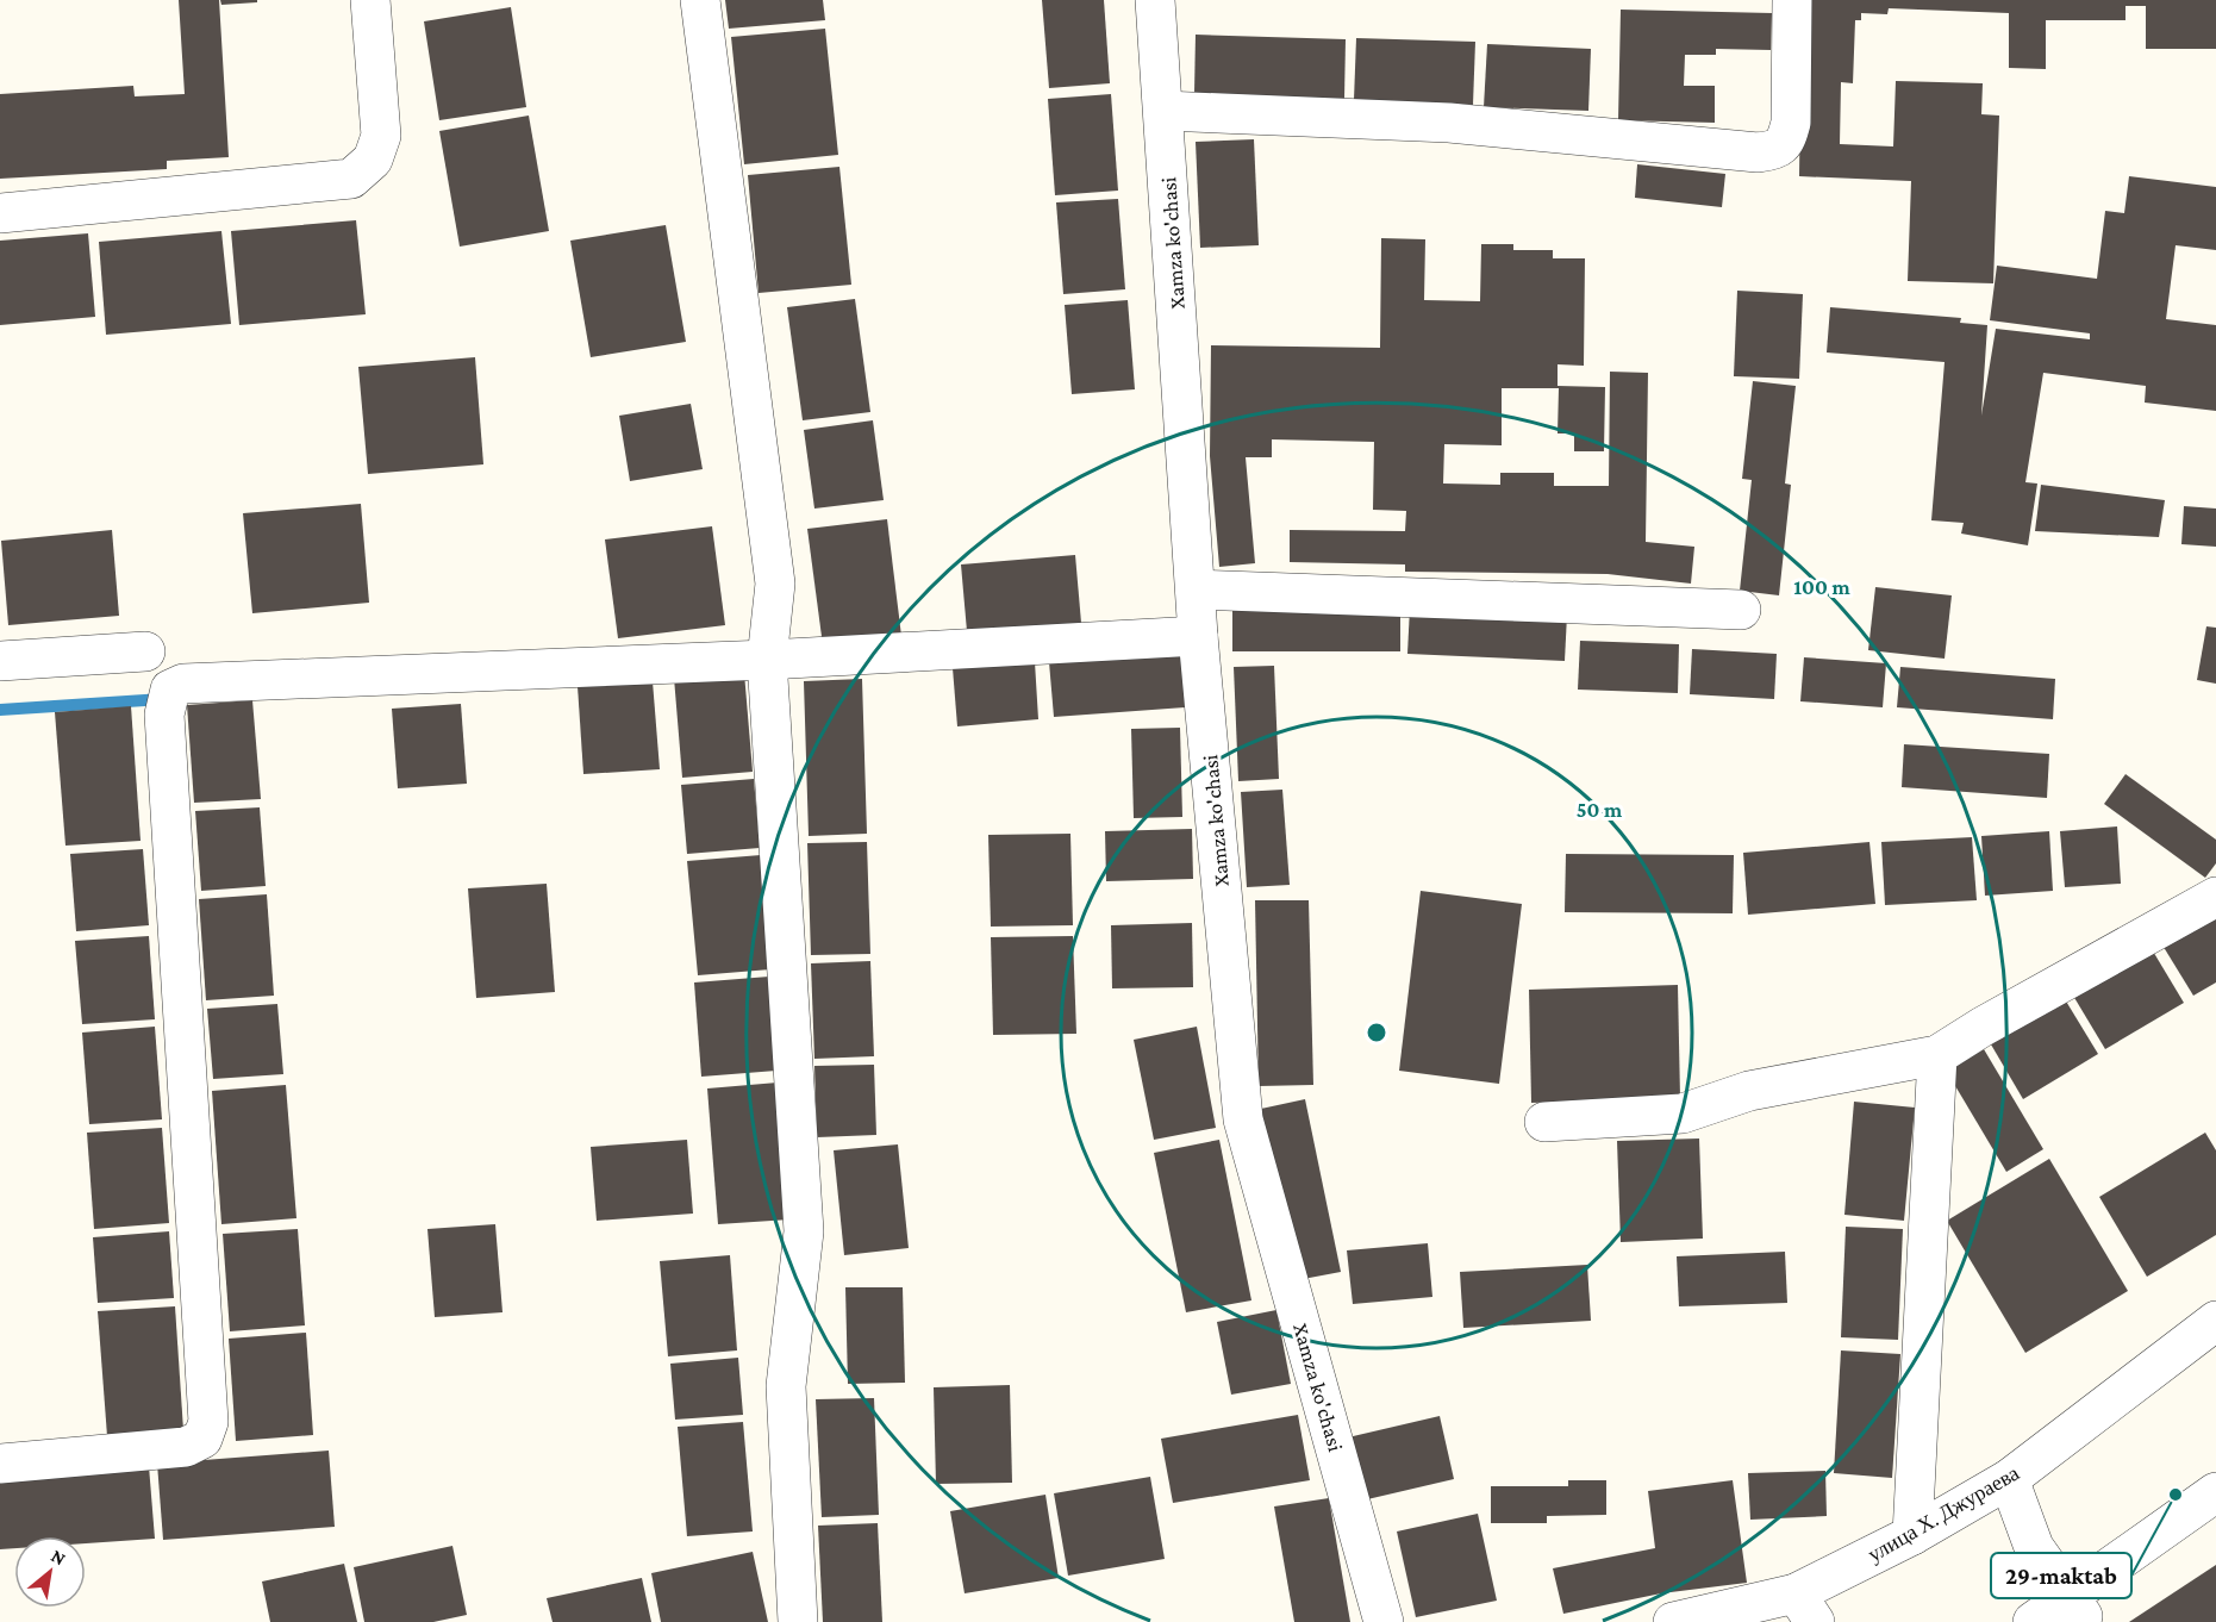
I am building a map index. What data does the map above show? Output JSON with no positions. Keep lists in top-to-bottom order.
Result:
{
  "streets": {
    "street": ["Xamza ko'chasi", "улица Х. Джураева"]
  },
  "places": ["29-maktab"],
  "north": "top right",
  "rings": ["100 m", "50 m"]
}
